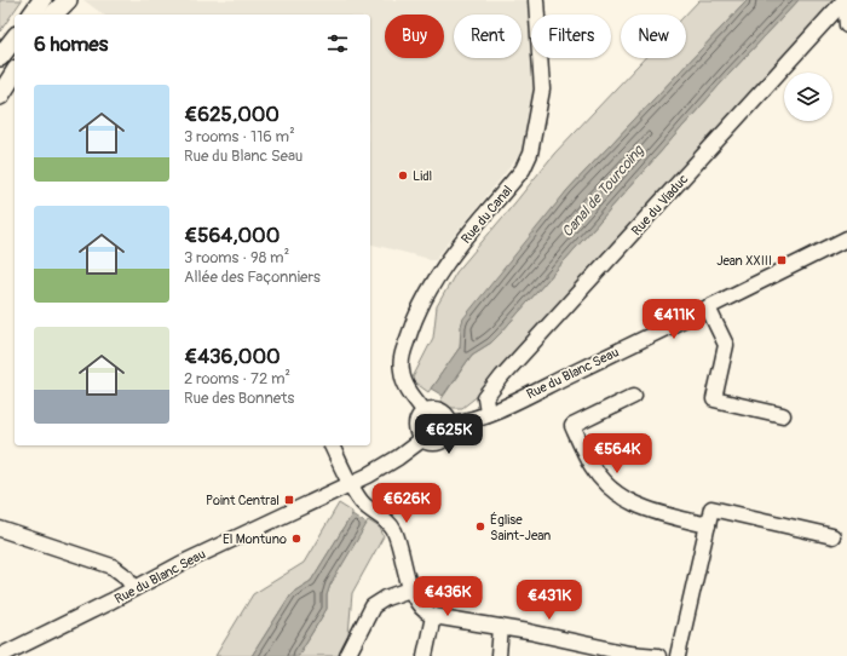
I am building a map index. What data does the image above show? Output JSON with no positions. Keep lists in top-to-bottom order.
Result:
{
  "streets": {
    "street": ["Rue du Viaduc", "Rue du Canal", "Rue du Blanc Seau"]
  },
  "crossings": [
    ["Rue du Viaduc", "Rue du Blanc Seau"],
    ["Rue du Canal", "Rue du Blanc Seau"]
  ],
  "water": ["Canal de Tourcoing"],
  "places": {
    "other": ["Lidl", "Église Saint-Jean", "El Montuno"],
    "transit": ["Jean XXIII", "Point Central"]
  },
  "page": {
    "chip": [
      "Buy",
      "Rent",
      "Filters",
      "New"
    ],
    "heading": "6 homes",
    "list": [
      {
        "name": "€625,000",
        "note": "3 rooms · 116 m² · Rue du Blanc Seau"
      },
      {
        "name": "€564,000",
        "note": "3 rooms · 98 m² · Allée des Façonniers"
      },
      {
        "name": "€436,000",
        "note": "2 rooms · 72 m² · Rue des Bonnets"
      }
    ],
    "price": [
      "€411K",
      "€625K",
      "€564K",
      "€626K",
      "€436K",
      "€431K"
    ]
  }
}
